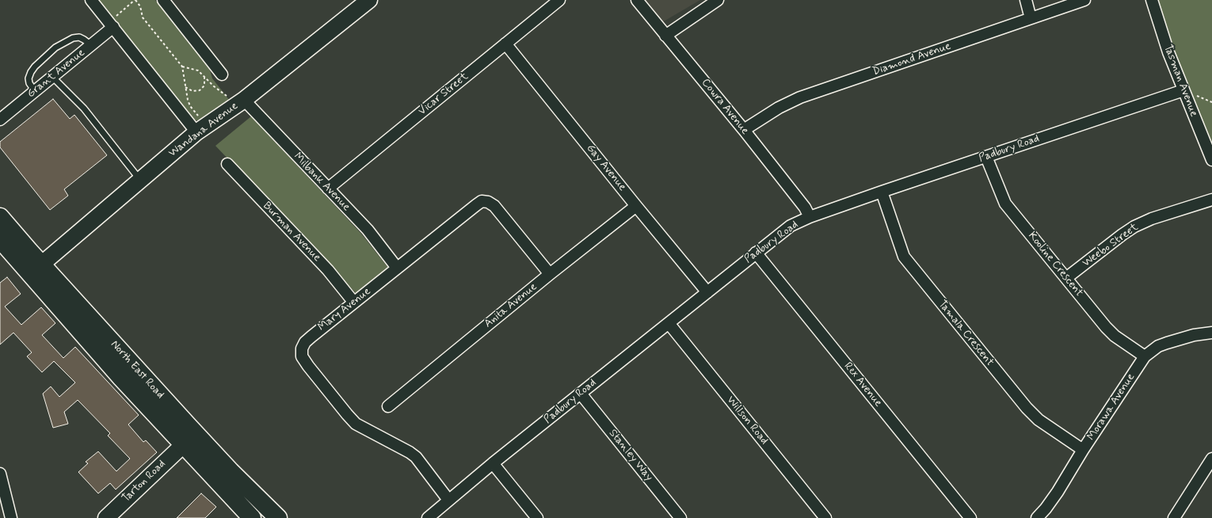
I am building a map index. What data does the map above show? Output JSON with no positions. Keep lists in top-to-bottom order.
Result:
{
  "streets": {
    "highway": ["North East Road"],
    "street": [
      "Diamond Avenue",
      "Grant Avenue",
      "Tasman Avenue",
      "Vicar Street",
      "Cowra Avenue",
      "Wandana Avenue",
      "Padbury Road",
      "Gay Avenue",
      "Milbank Avenue",
      "Burman Avenue",
      "Weebo Street",
      "Kooline Crescent",
      "Anita Avenue",
      "Mary Avenue",
      "Tamala Crescent",
      "Rex Avenue",
      "Morawa Avenue",
      "Willson Road",
      "Stanley Way",
      "Tarton Road"
    ]
  },
  "crossings": [
    ["Diamond Avenue", "Cowra Avenue"],
    ["Tasman Avenue", "Padbury Road"],
    ["Vicar Street", "Gay Avenue"],
    ["Vicar Street", "Milbank Avenue"],
    ["Cowra Avenue", "Padbury Road"],
    ["Wandana Avenue", "Milbank Avenue"],
    ["Wandana Avenue", "North East Road"],
    ["Padbury Road", "Gay Avenue"],
    ["Padbury Road", "Kooline Crescent"],
    ["Padbury Road", "Mary Avenue"],
    ["Padbury Road", "Tamala Crescent"],
    ["Padbury Road", "Rex Avenue"],
    ["Padbury Road", "Willson Road"],
    ["Padbury Road", "Stanley Way"],
    ["Gay Avenue", "Anita Avenue"],
    ["Milbank Avenue", "Mary Avenue"],
    ["Burman Avenue", "Mary Avenue"],
    ["Weebo Street", "Kooline Crescent"],
    ["Kooline Crescent", "Morawa Avenue"],
    ["Anita Avenue", "Mary Avenue"],
    ["Tamala Crescent", "Morawa Avenue"],
    ["North East Road", "Tarton Road"]
  ]
}
